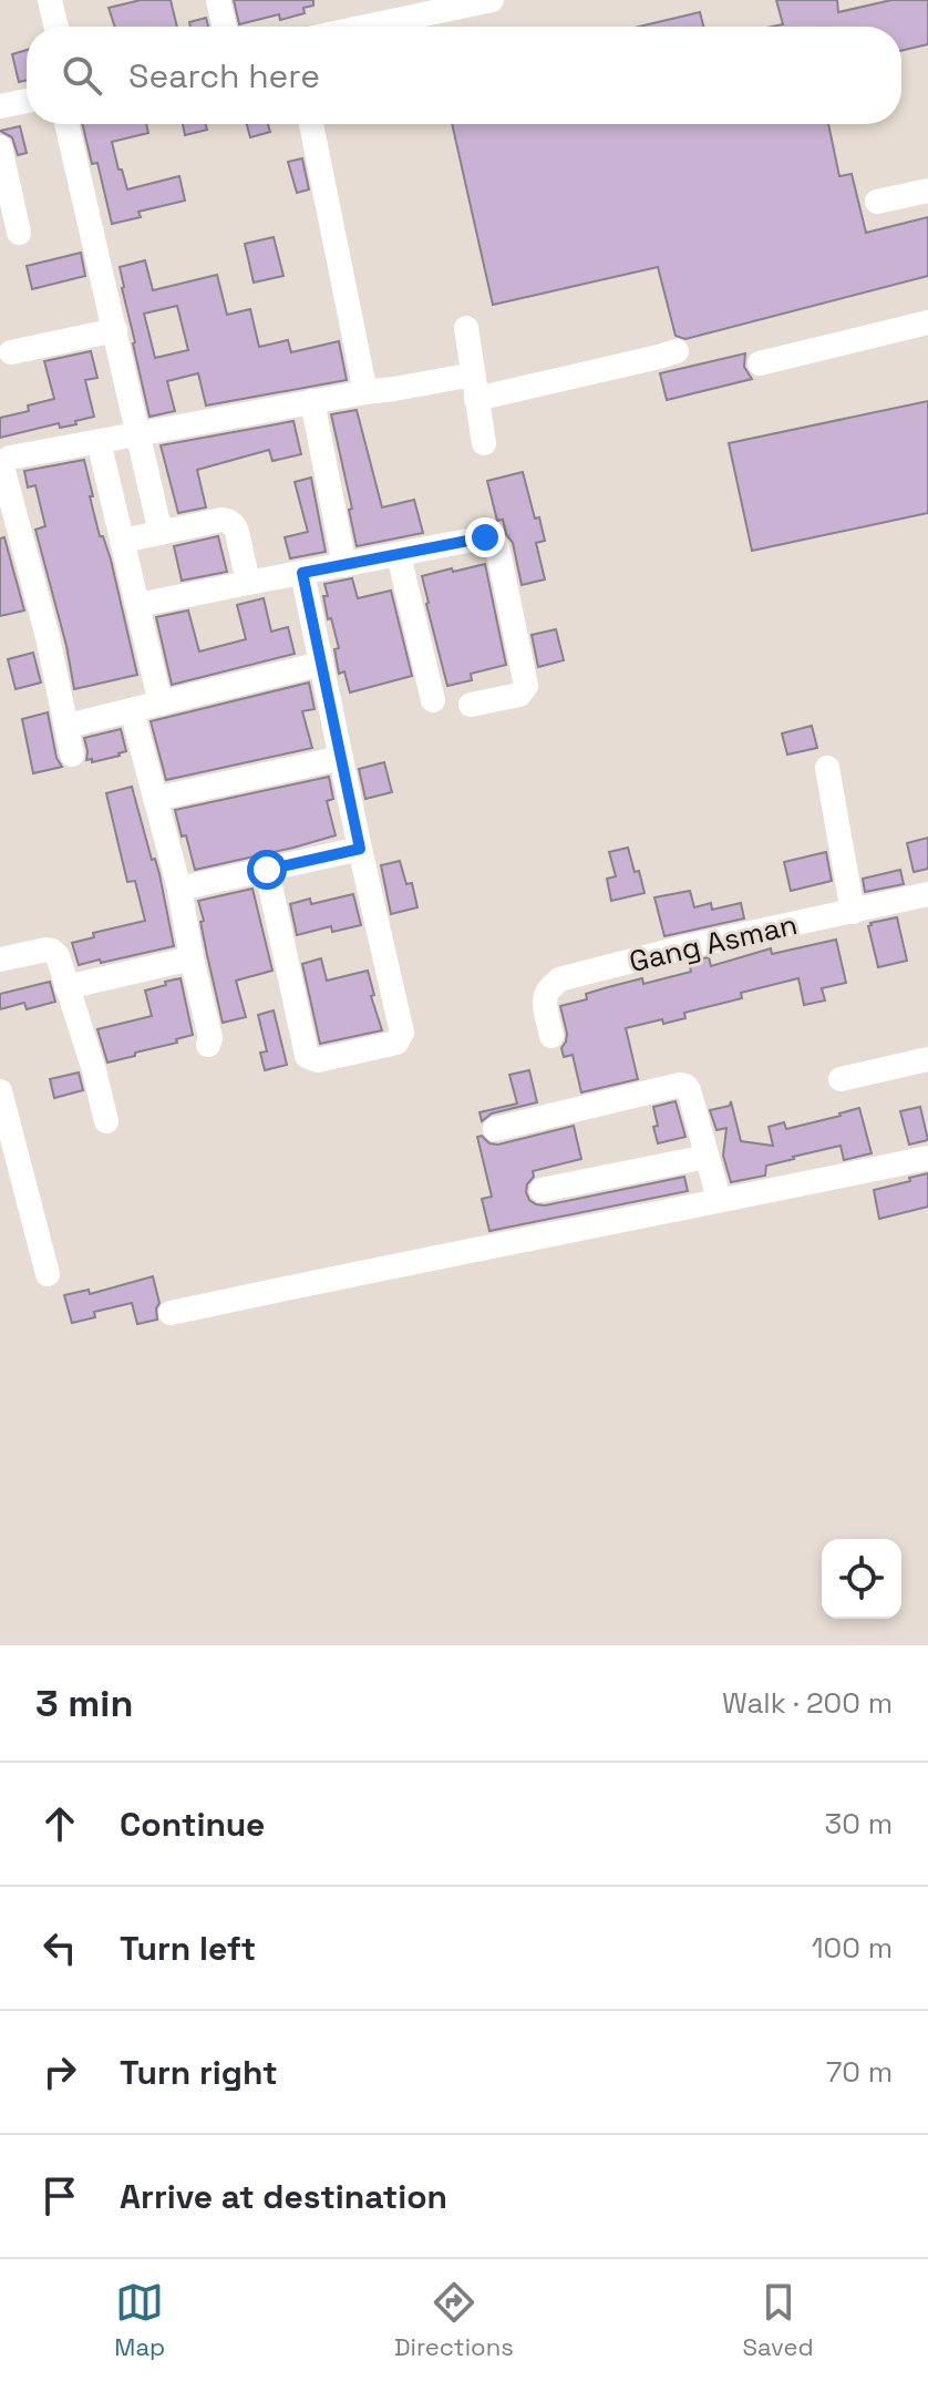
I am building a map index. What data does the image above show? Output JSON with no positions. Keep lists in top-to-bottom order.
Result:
{
  "streets": {
    "street": ["Gang Asman"]
  },
  "page": {
    "search": "Search here",
    "heading": ["3 min", "Walk · 200 m"],
    "list": [
      ["Continue", "30 m"],
      ["Turn left", "100 m"],
      ["Turn right", "70 m"],
      "Arrive at destination"
    ],
    "nav": ["Map", "Directions", "Saved"]
  }
}
